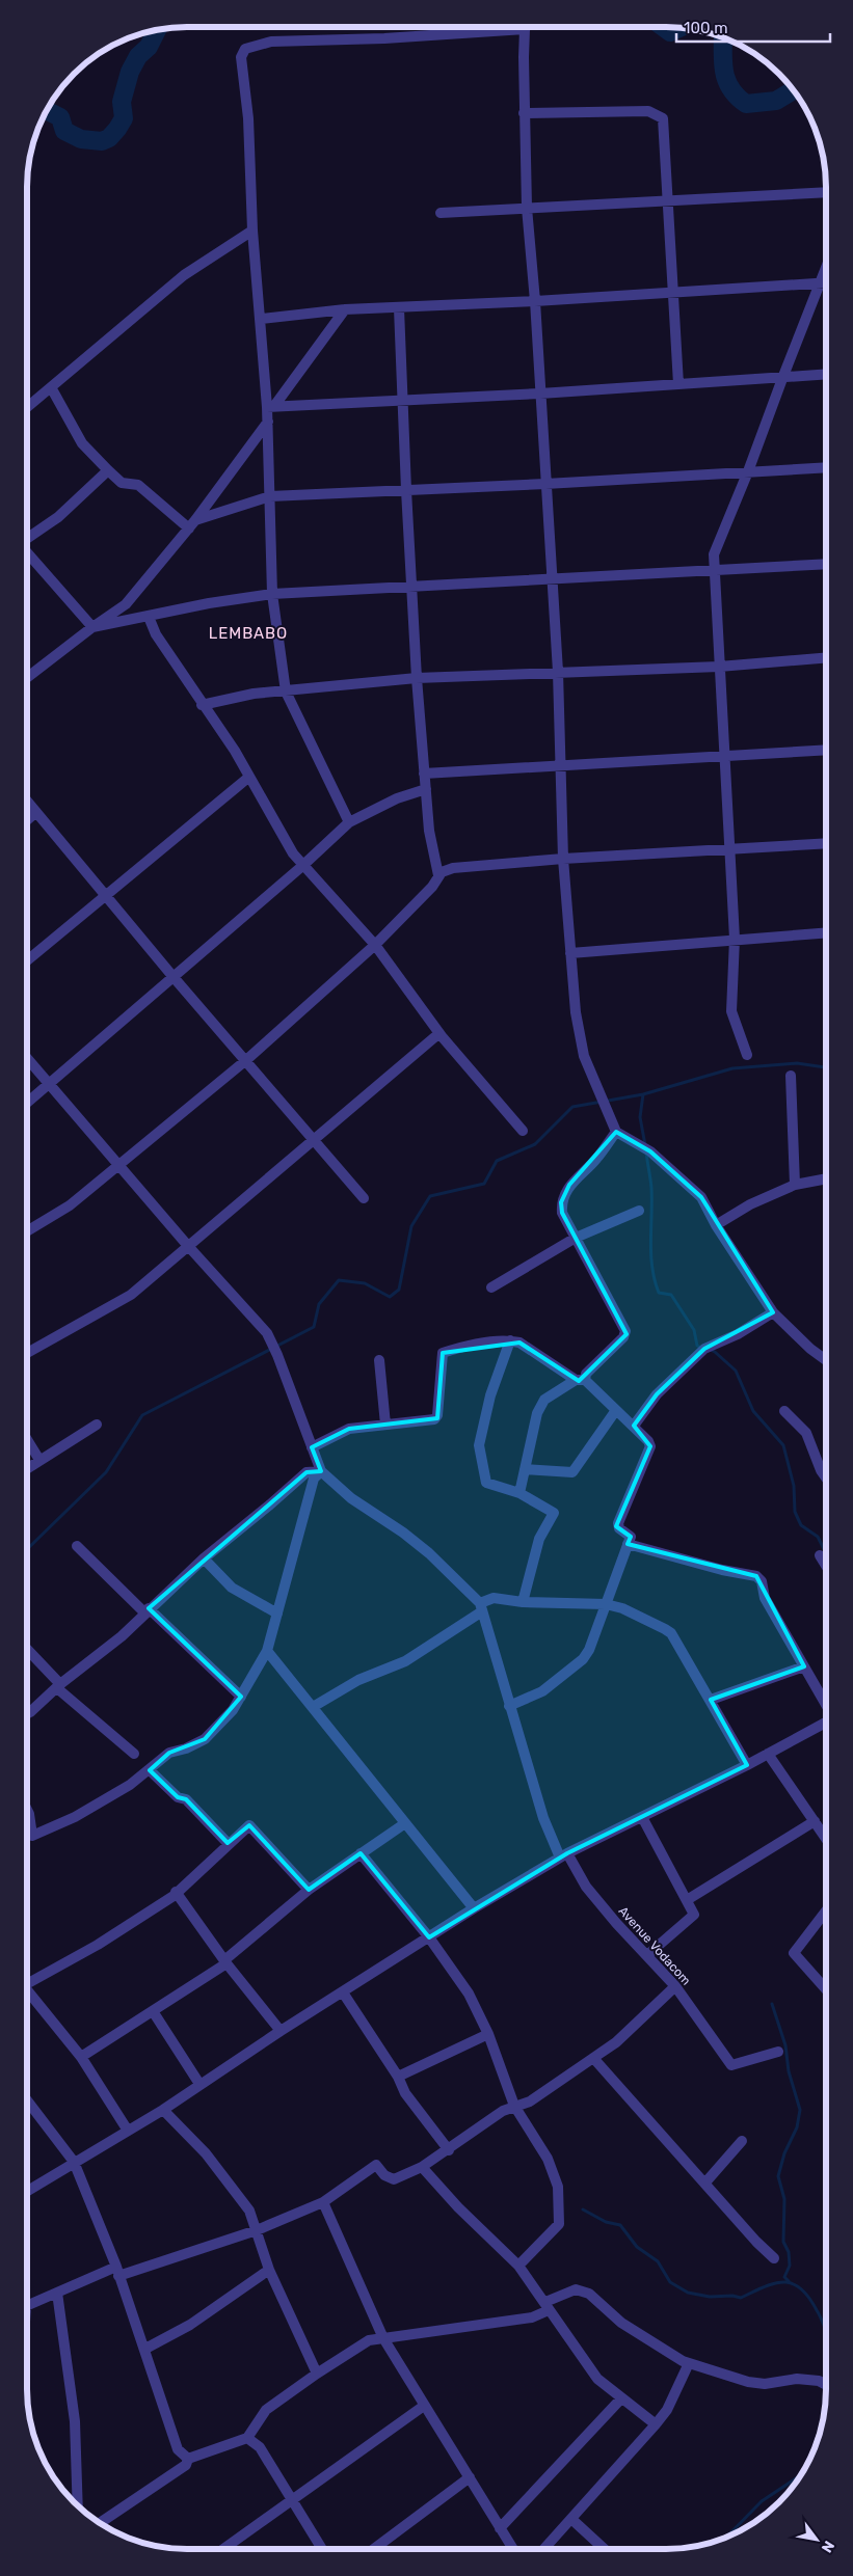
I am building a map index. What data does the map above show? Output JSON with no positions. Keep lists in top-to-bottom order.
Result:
{
  "streets": {
    "street": ["Avenue Vodacom"]
  },
  "districts": ["LEMBABO"],
  "scale_bar": "100 m",
  "north": "bottom right"
}
